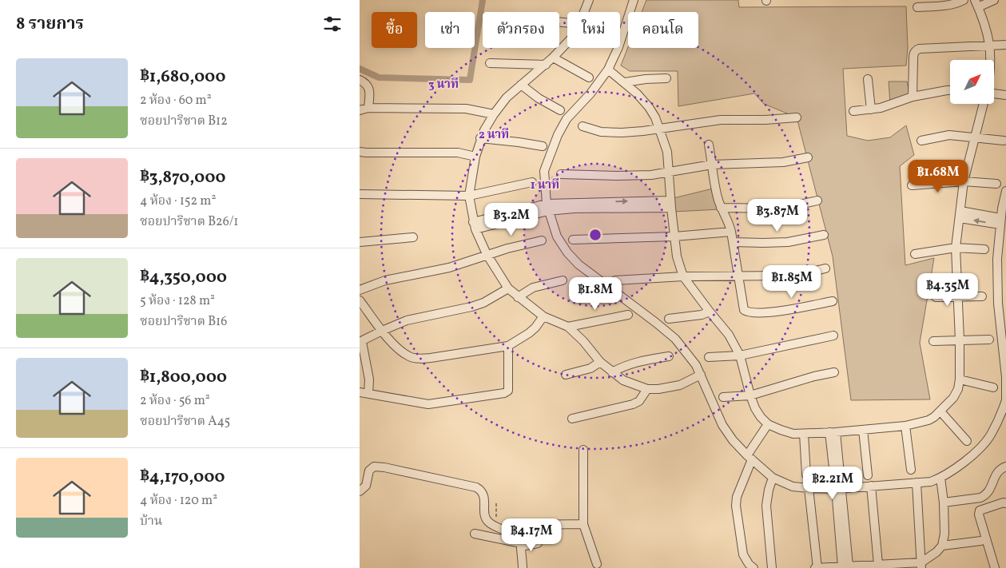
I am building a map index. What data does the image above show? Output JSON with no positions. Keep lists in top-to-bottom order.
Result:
{
  "north": "top right",
  "page": {
    "heading": "8 รายการ",
    "chip": [
      "ซื้อ",
      "เช่า",
      "ตัวกรอง",
      "ใหม่",
      "คอนโด"
    ],
    "list": [
      {
        "name": "฿1,680,000",
        "note": "2 ห้อง · 60 m² · ซอยปาริชาต B12"
      },
      {
        "name": "฿3,870,000",
        "note": "4 ห้อง · 152 m² · ซอยปาริชาต B26/1"
      },
      {
        "name": "฿4,350,000",
        "note": "5 ห้อง · 128 m² · ซอยปาริชาต B16"
      },
      {
        "name": "฿1,800,000",
        "note": "2 ห้อง · 56 m² · ซอยปาริชาต A45"
      },
      {
        "name": "฿4,170,000",
        "note": "4 ห้อง · 120 m² · บ้าน"
      }
    ],
    "price": [
      "฿1.68M",
      "฿3.87M",
      "฿3.2M",
      "฿1.85M",
      "฿4.35M",
      "฿1.8M",
      "฿2.21M",
      "฿4.17M"
    ]
  },
  "rings": ["3 นาที", "2 นาที", "1 นาที"]
}
